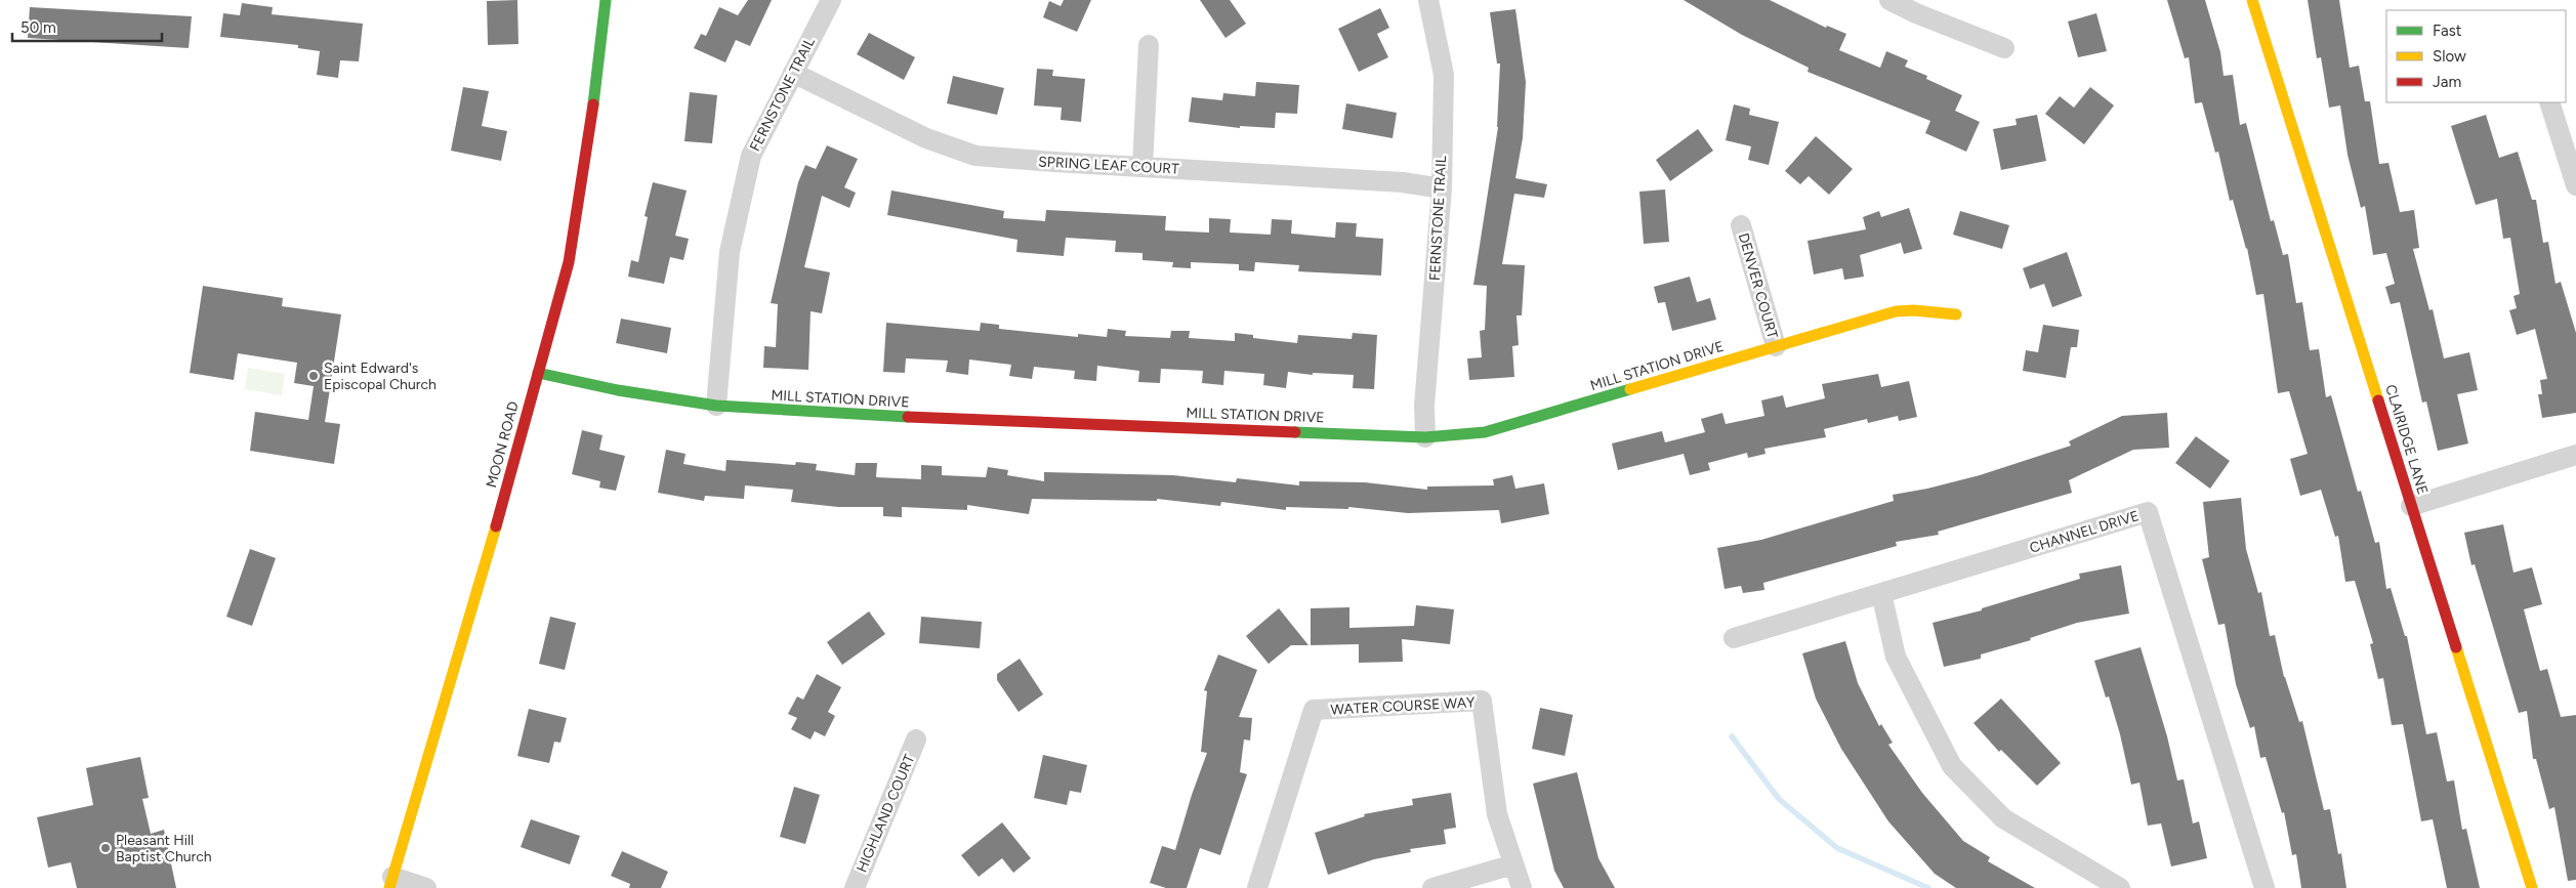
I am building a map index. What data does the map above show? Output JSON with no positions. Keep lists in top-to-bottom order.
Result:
{
  "streets": {
    "street": [
      "FERNSTONE TRAIL",
      "SPRING LEAF COURT",
      "DENVER COURT",
      "MILL STATION DRIVE",
      "CLAIRIDGE LANE",
      "MOON ROAD",
      "CHANNEL DRIVE",
      "WATER COURSE WAY",
      "HIGHLAND COURT"
    ]
  },
  "crossings": [
    ["FERNSTONE TRAIL", "SPRING LEAF COURT"],
    ["FERNSTONE TRAIL", "MILL STATION DRIVE"],
    ["DENVER COURT", "MILL STATION DRIVE"],
    ["MILL STATION DRIVE", "MOON ROAD"]
  ],
  "places": ["Saint Edward's Episcopal Church", "Pleasant Hill Baptist Church"],
  "legend": ["Fast", "Slow", "Jam"],
  "scale_bar": "50 m"
}
